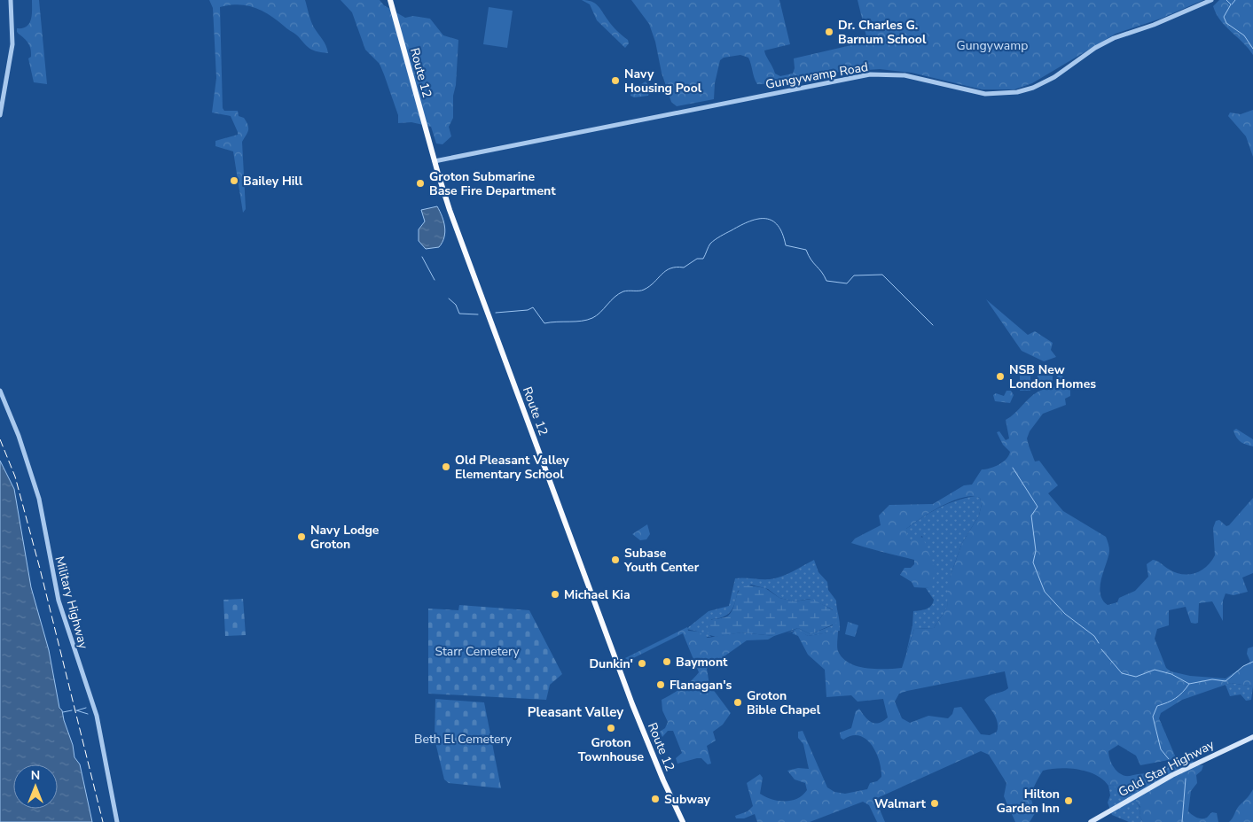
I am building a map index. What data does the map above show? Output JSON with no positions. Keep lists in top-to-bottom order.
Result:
{
  "streets": {
    "highway": ["Route 12"],
    "main road": ["Gold Star Highway"],
    "street": ["Gungywamp Road", "Military Highway"]
  },
  "crossings": [
    ["Route 12", "Gungywamp Road"]
  ],
  "districts": ["Pleasant Valley"],
  "parks": ["Gungywamp", "Starr Cemetery", "Beth El Cemetery"],
  "places": [
    "Dr. Charles G. Barnum School",
    "Navy Housing Pool",
    "Bailey Hill",
    "Groton Submarine Base Fire Department",
    "NSB New London Homes",
    "Old Pleasant Valley Elementary School",
    "Navy Lodge Groton",
    "Subase Youth Center",
    "Michael Kia",
    "Baymont",
    "Dunkin'",
    "Flanagan's",
    "Groton Bible Chapel",
    "Groton Townhouse",
    "Subway",
    "Hilton Garden Inn",
    "Walmart"
  ],
  "north": "top"
}
